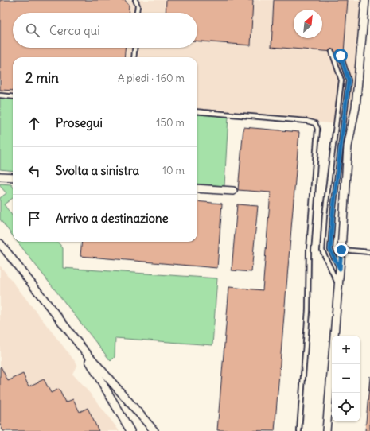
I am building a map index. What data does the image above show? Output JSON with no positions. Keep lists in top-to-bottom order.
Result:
{
  "north": "top right",
  "page": {
    "search": "Cerca qui",
    "heading": ["2 min", "A piedi · 160 m"],
    "list": [
      ["Prosegui", "150 m"],
      ["Svolta a sinistra", "10 m"],
      "Arrivo a destinazione"
    ],
    "map_buttons": ["+", "−"]
  }
}
